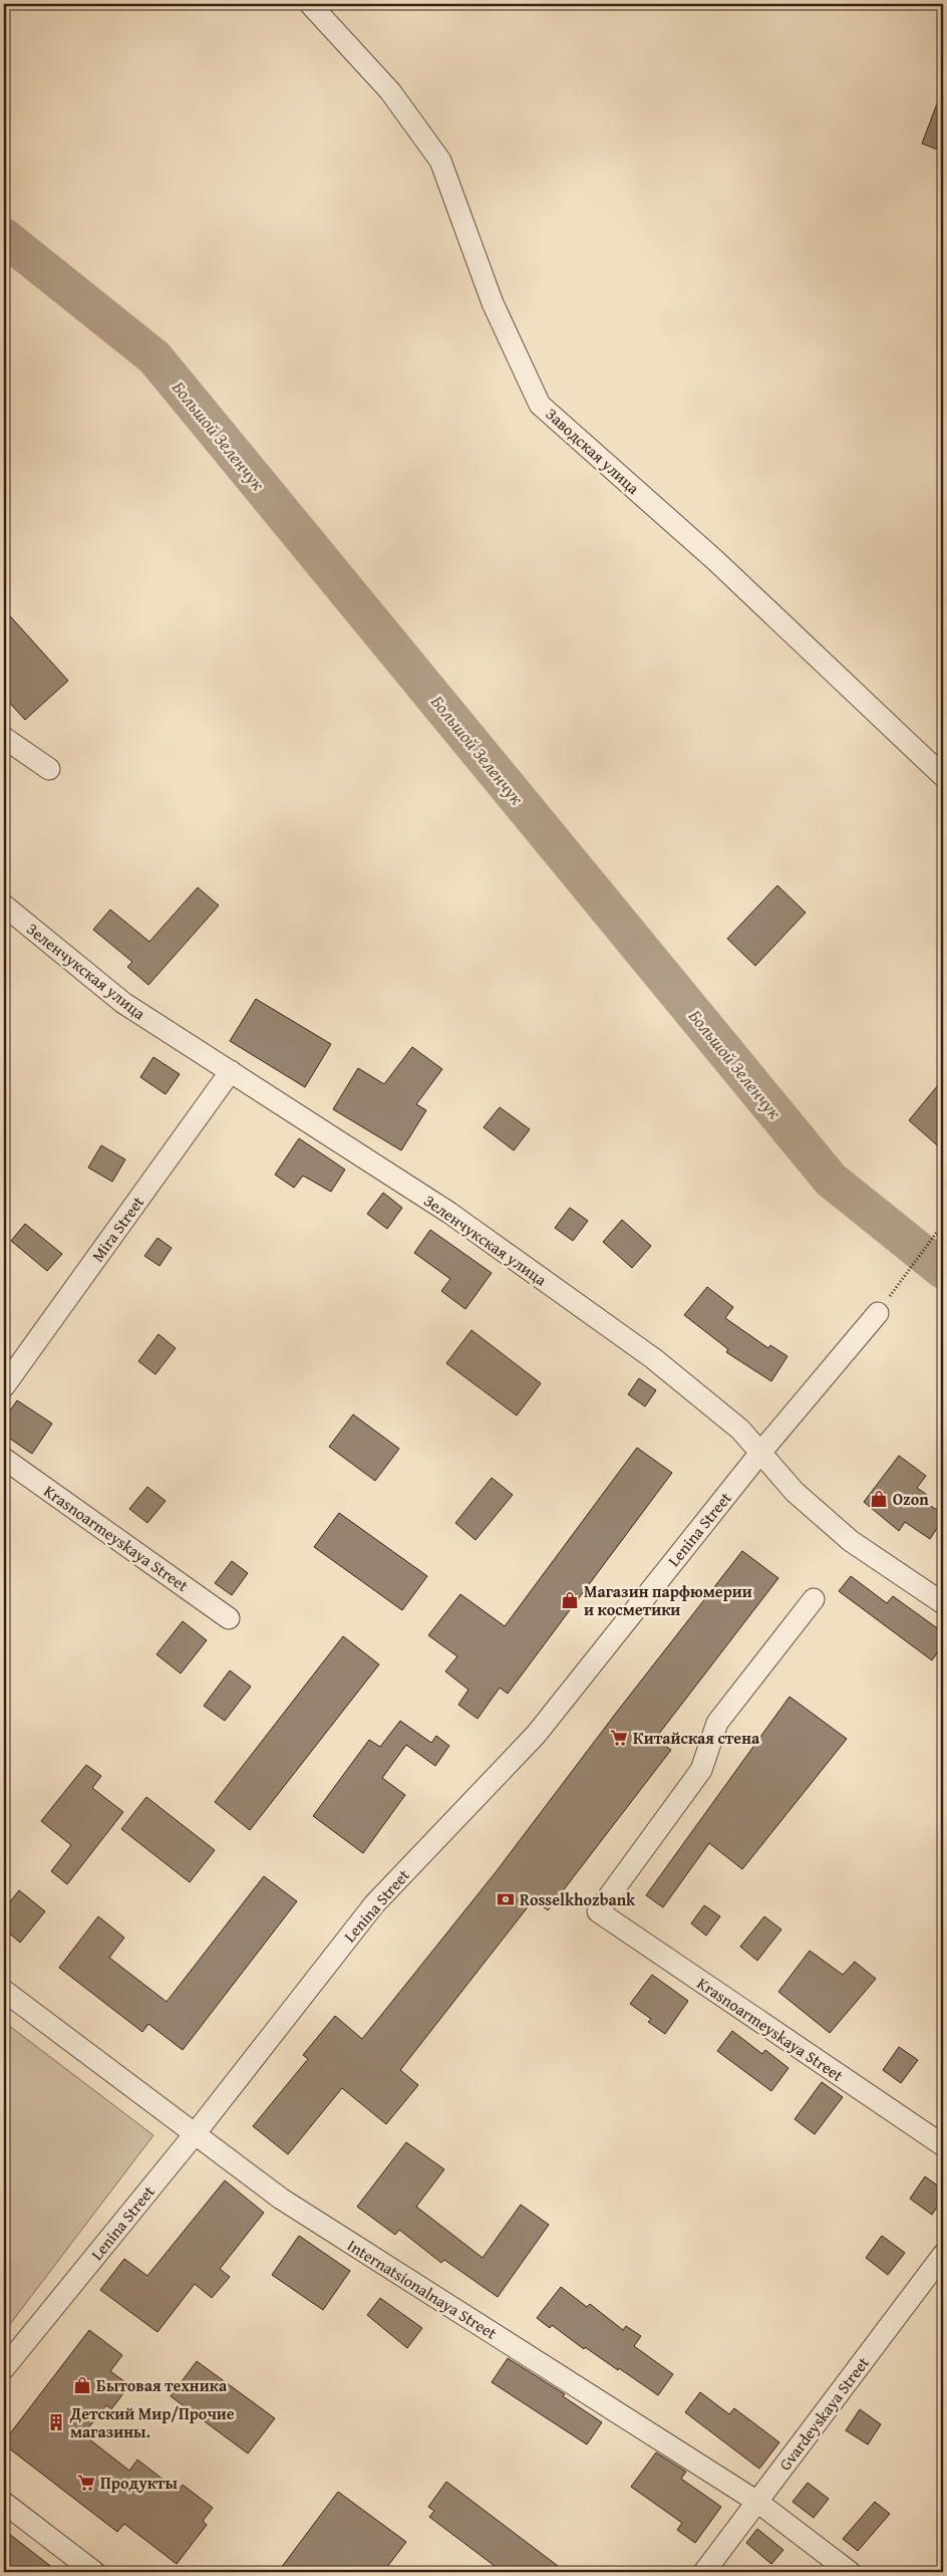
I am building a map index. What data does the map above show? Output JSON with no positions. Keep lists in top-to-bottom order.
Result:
{
  "streets": {
    "street": [
      "Заводская улица",
      "Зеленчукская улица",
      "Mira Street",
      "Lenina Street",
      "Krasnoarmeyskaya Street",
      "Internatsionalnaya Street",
      "Gvardeyskaya Street"
    ]
  },
  "crossings": [
    ["Зеленчукская улица", "Mira Street"],
    ["Зеленчукская улица", "Lenina Street"],
    ["Lenina Street", "Internatsionalnaya Street"],
    ["Internatsionalnaya Street", "Gvardeyskaya Street"]
  ],
  "water": ["Большой Зеленчук"],
  "places": {
    "shop": ["Ozon", "Магазин парфюмерии и косметики", "Бытовая техника"],
    "supermarket": ["Китайская стена", "Продукты"],
    "bank": ["Rosselkhozbank"],
    "building": ["Детский Мир/Прочие магазины."]
  }
}
